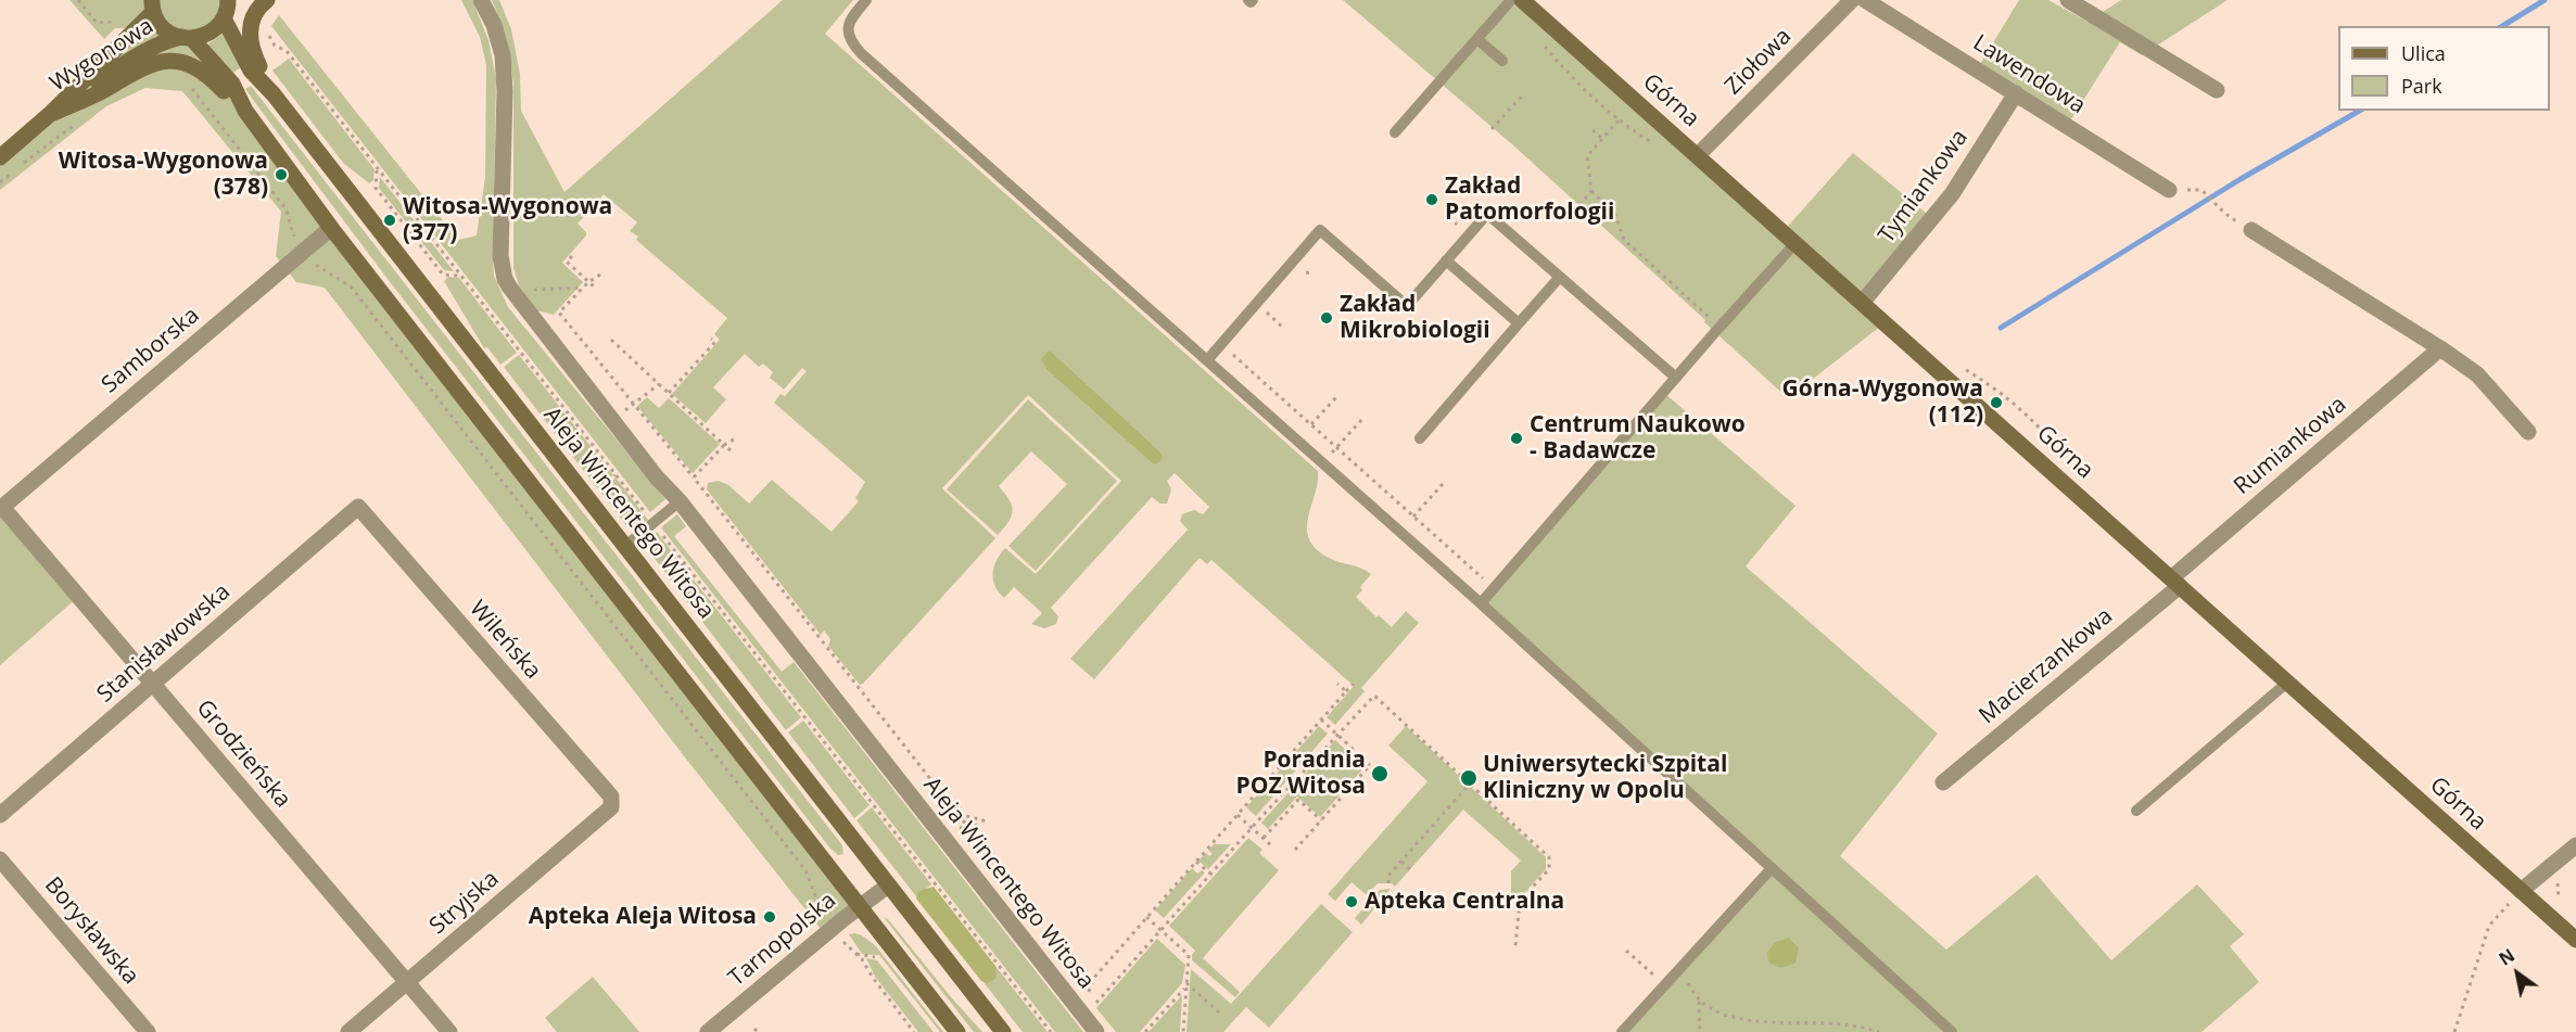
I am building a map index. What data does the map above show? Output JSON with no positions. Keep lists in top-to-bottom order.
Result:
{
  "streets": {
    "street": [
      "Wygonowa",
      "Ziołowa",
      "Lawendowa",
      "Górna",
      "Tymiankowa",
      "Samborska",
      "Rumiankowa",
      "Aleja Wincentego Witosa",
      "Wileńska",
      "Stanisławowska",
      "Macierzankowa",
      "Grodzieńska",
      "Stryjska",
      "Borysławska",
      "Tarnopolska"
    ]
  },
  "crossings": [
    ["Wygonowa", "Aleja Wincentego Witosa"],
    ["Ziołowa", "Górna"],
    ["Lawendowa", "Tymiankowa"],
    ["Górna", "Tymiankowa"],
    ["Górna", "Rumiankowa"],
    ["Górna", "Macierzankowa"],
    ["Samborska", "Grodzieńska"],
    ["Rumiankowa", "Macierzankowa"],
    ["Aleja Wincentego Witosa", "Tarnopolska"],
    ["Wileńska", "Stanisławowska"],
    ["Wileńska", "Stryjska"],
    ["Stanisławowska", "Grodzieńska"],
    ["Grodzieńska", "Stryjska"]
  ],
  "places": [
    "Witosa-Wygonowa (378)",
    "Zakład Patomorfologii",
    "Witosa-Wygonowa (377)",
    "Zakład Mikrobiologii",
    "Górna-Wygonowa (112)",
    "Centrum Naukowo - Badawcze",
    "Poradnia POZ Witosa",
    "Uniwersytecki Szpital Kliniczny w Opolu",
    "Apteka Centralna",
    "Apteka Aleja Witosa"
  ],
  "legend": ["Ulica", "Park"],
  "north": "top left"
}
